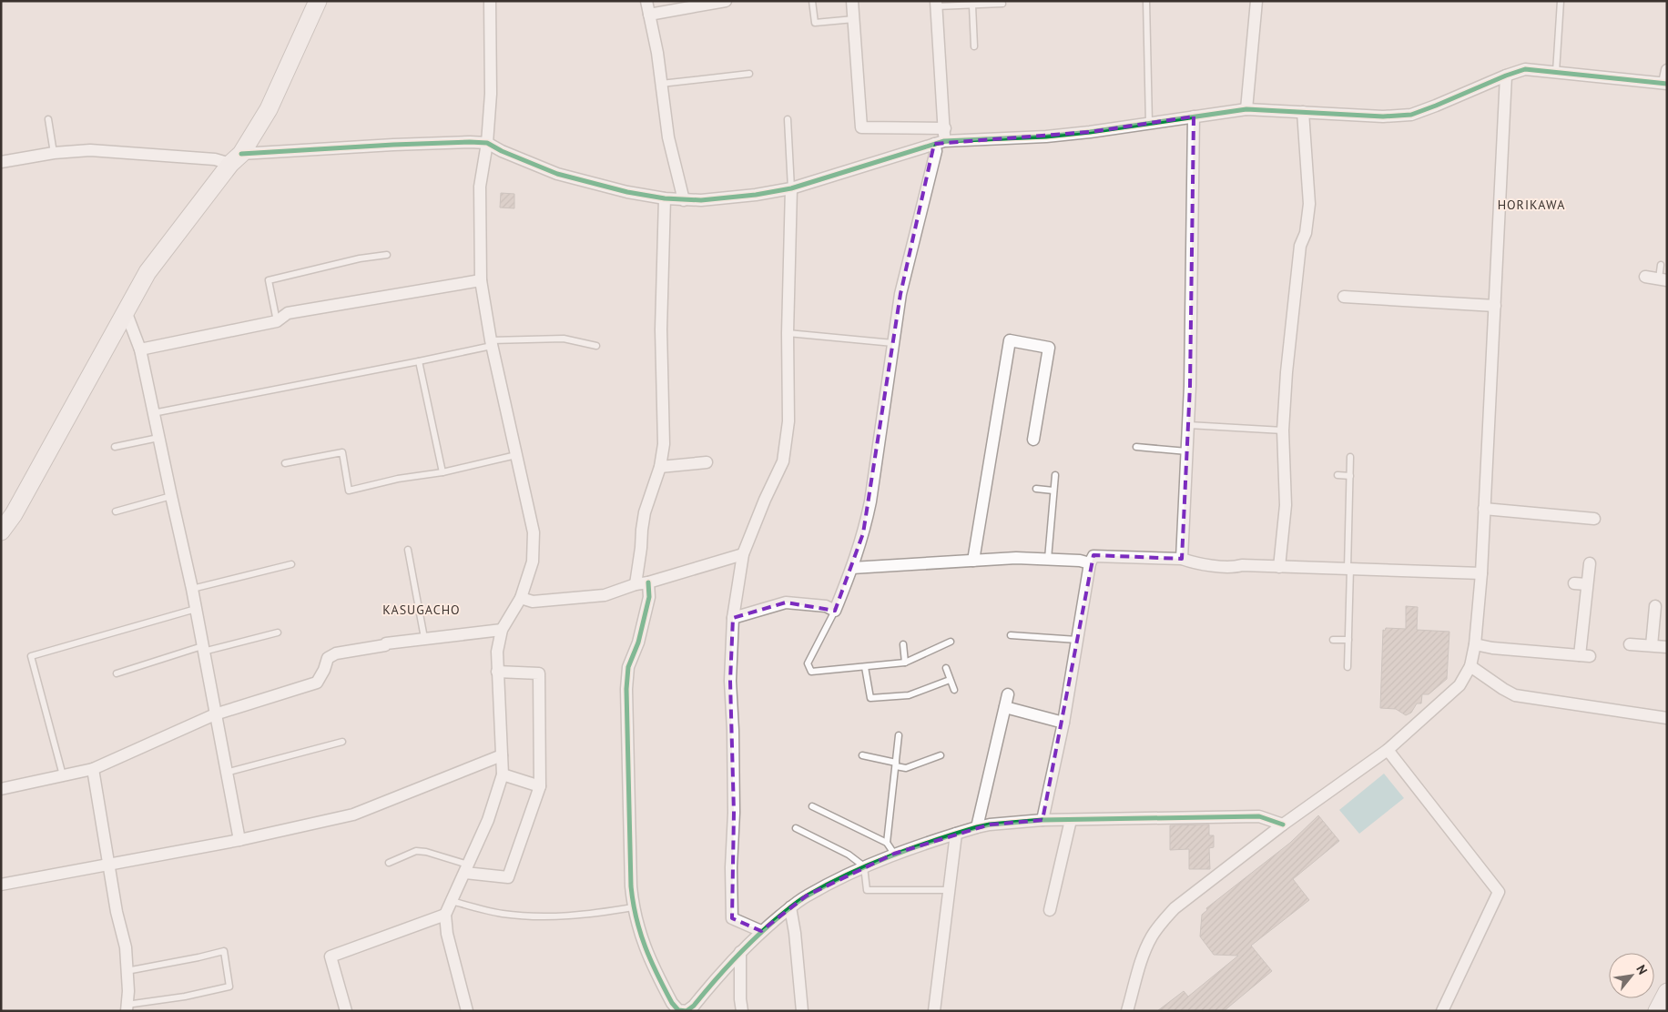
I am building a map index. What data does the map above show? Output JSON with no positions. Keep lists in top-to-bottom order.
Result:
{
  "districts": ["HORIKAWA", "KASUGACHO"],
  "north": "top right"
}
